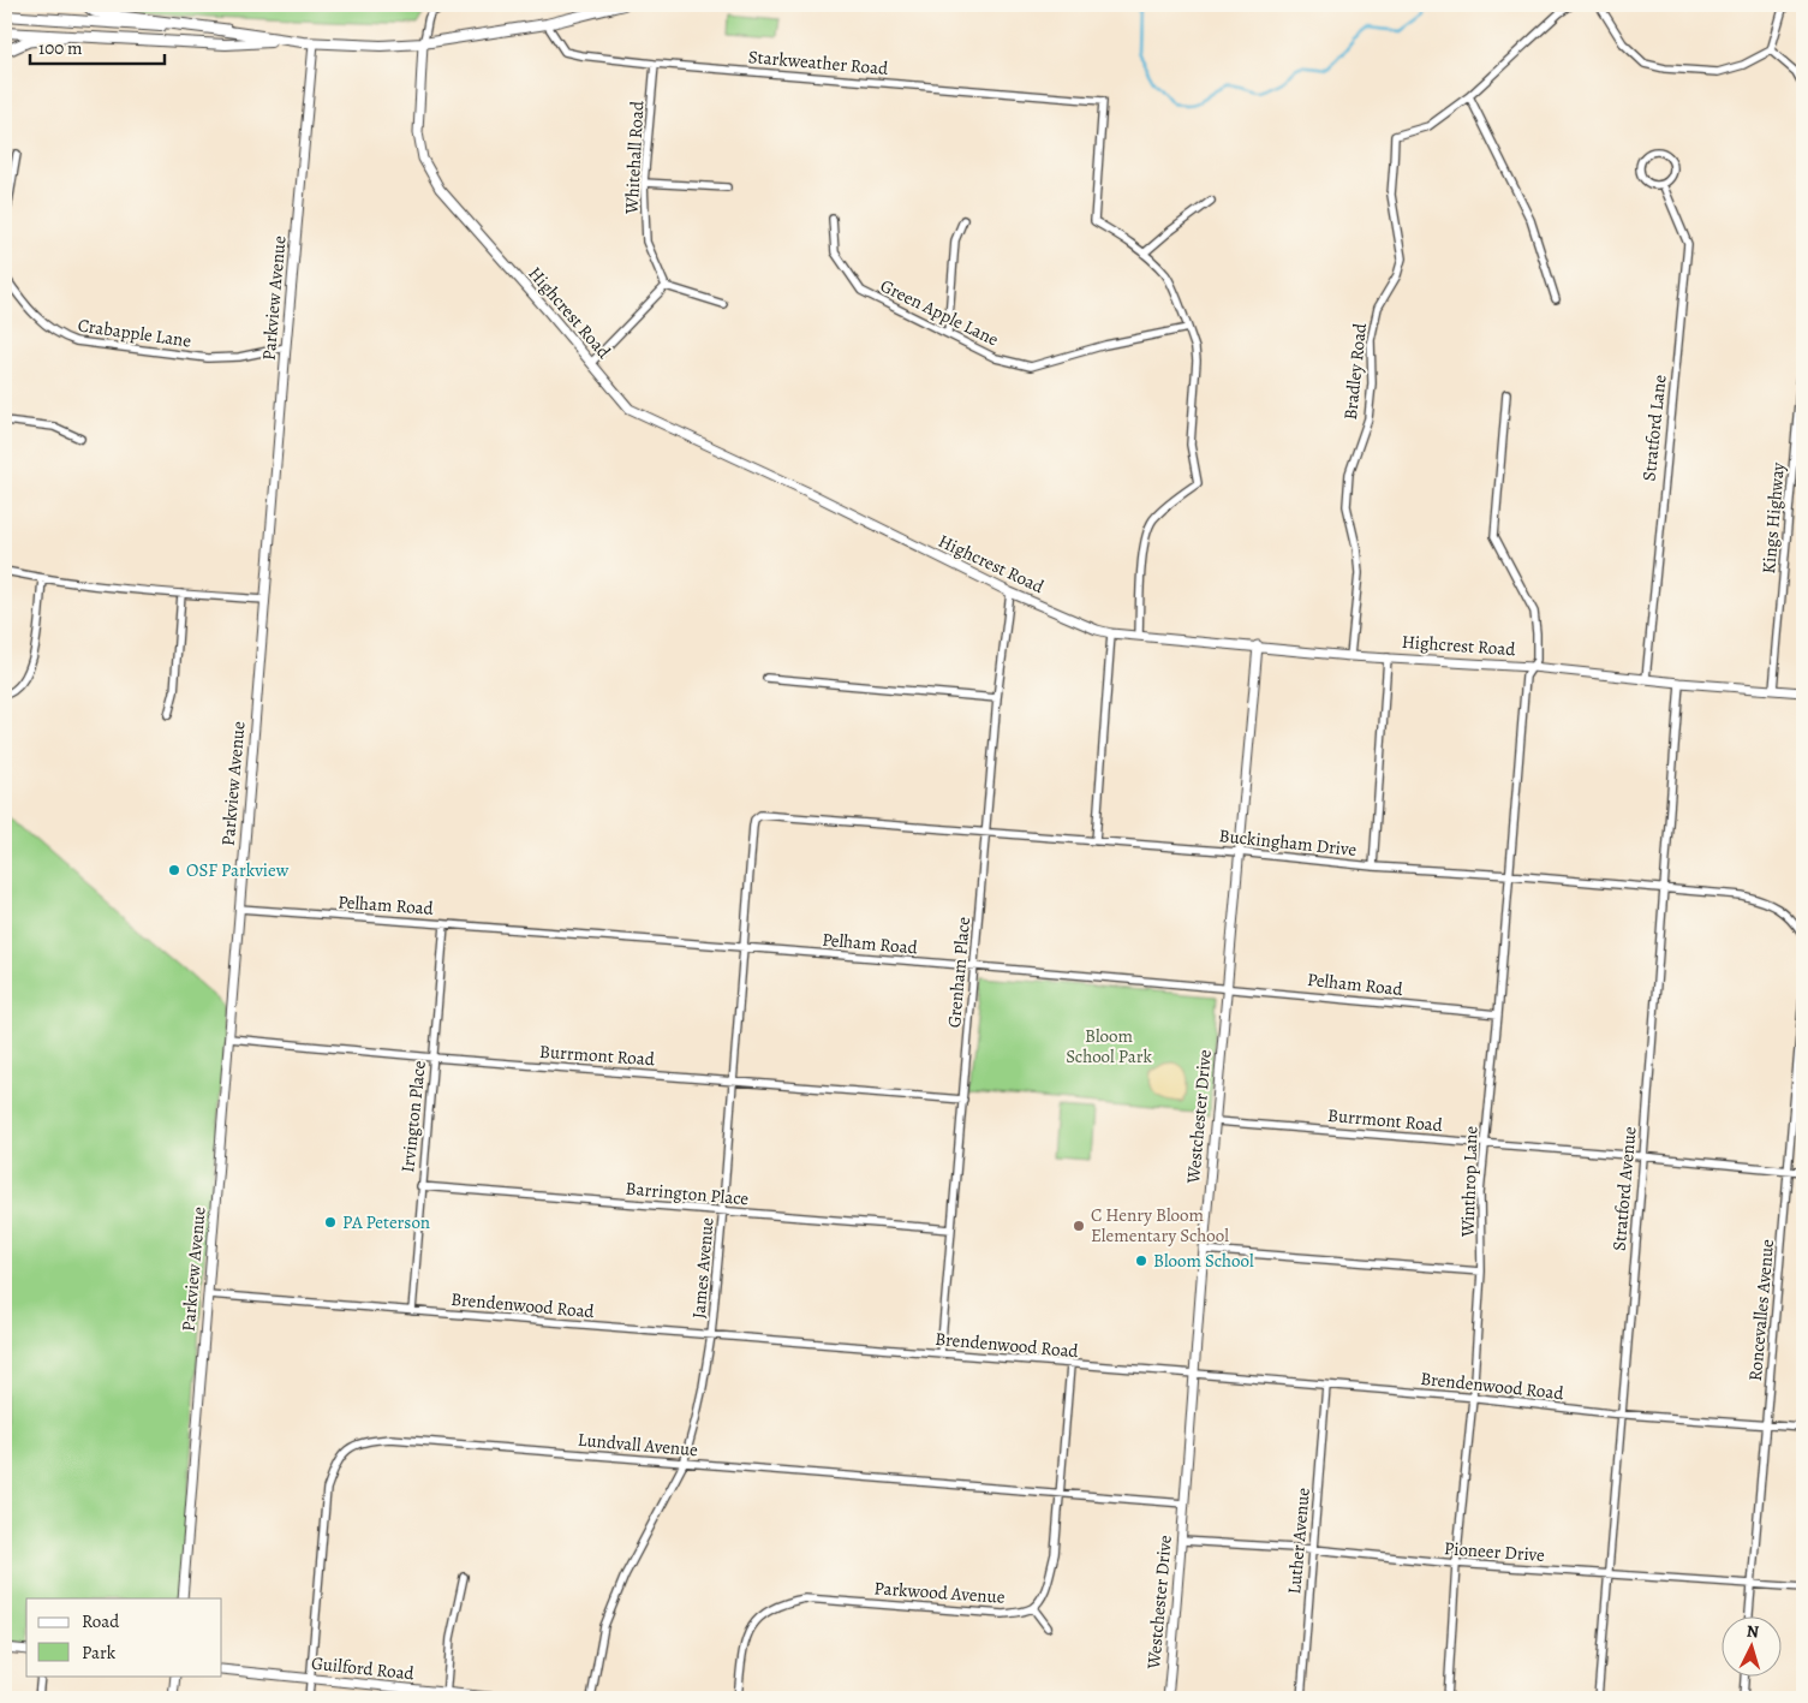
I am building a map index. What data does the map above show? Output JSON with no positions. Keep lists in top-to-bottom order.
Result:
{
  "streets": {
    "street": [
      "Starkweather Road",
      "Whitehall Road",
      "Parkview Avenue",
      "Highcrest Road",
      "Green Apple Lane",
      "Crabapple Lane",
      "Bradley Road",
      "Stratford Lane",
      "Kings Highway",
      "Buckingham Drive",
      "Pelham Road",
      "Grenham Place",
      "Burrmont Road",
      "Irvington Place",
      "Westchester Drive",
      "Winthrop Lane",
      "Stratford Avenue",
      "Barrington Place",
      "James Avenue",
      "Brendenwood Road",
      "Roncevalles Avenue",
      "Lundvall Avenue",
      "Luther Avenue",
      "Pioneer Drive",
      "Parkwood Avenue",
      "Guilford Road"
    ]
  },
  "crossings": [
    ["Starkweather Road", "Whitehall Road"],
    ["Parkview Avenue", "Crabapple Lane"],
    ["Parkview Avenue", "Pelham Road"],
    ["Parkview Avenue", "Burrmont Road"],
    ["Parkview Avenue", "Brendenwood Road"],
    ["Highcrest Road", "Bradley Road"],
    ["Highcrest Road", "Stratford Lane"],
    ["Highcrest Road", "Kings Highway"],
    ["Highcrest Road", "Grenham Place"],
    ["Highcrest Road", "Westchester Drive"],
    ["Highcrest Road", "Winthrop Lane"],
    ["Highcrest Road", "Stratford Avenue"],
    ["Buckingham Drive", "Grenham Place"],
    ["Buckingham Drive", "Westchester Drive"],
    ["Buckingham Drive", "Winthrop Lane"],
    ["Buckingham Drive", "Stratford Avenue"],
    ["Buckingham Drive", "James Avenue"],
    ["Pelham Road", "Grenham Place"],
    ["Pelham Road", "Irvington Place"],
    ["Pelham Road", "Westchester Drive"],
    ["Pelham Road", "Winthrop Lane"],
    ["Pelham Road", "James Avenue"],
    ["Grenham Place", "Burrmont Road"],
    ["Grenham Place", "Barrington Place"],
    ["Grenham Place", "Brendenwood Road"],
    ["Burrmont Road", "Irvington Place"],
    ["Burrmont Road", "Westchester Drive"],
    ["Burrmont Road", "Winthrop Lane"],
    ["Burrmont Road", "Stratford Avenue"],
    ["Burrmont Road", "James Avenue"],
    ["Burrmont Road", "Roncevalles Avenue"],
    ["Irvington Place", "Barrington Place"],
    ["Irvington Place", "Brendenwood Road"],
    ["Westchester Drive", "Brendenwood Road"],
    ["Westchester Drive", "Lundvall Avenue"],
    ["Westchester Drive", "Pioneer Drive"],
    ["Winthrop Lane", "Brendenwood Road"],
    ["Winthrop Lane", "Pioneer Drive"],
    ["Stratford Avenue", "Brendenwood Road"],
    ["Stratford Avenue", "Pioneer Drive"],
    ["Barrington Place", "James Avenue"],
    ["James Avenue", "Brendenwood Road"],
    ["James Avenue", "Lundvall Avenue"],
    ["Brendenwood Road", "Roncevalles Avenue"],
    ["Brendenwood Road", "Luther Avenue"],
    ["Roncevalles Avenue", "Pioneer Drive"],
    ["Lundvall Avenue", "Guilford Road"],
    ["Luther Avenue", "Pioneer Drive"]
  ],
  "parks": ["Bloom School Park"],
  "places": [
    "OSF Parkview",
    "PA Peterson",
    "C Henry Bloom Elementary School",
    "Bloom School"
  ],
  "legend": ["Road", "Park"],
  "scale_bar": "100 m",
  "north": "top"
}
